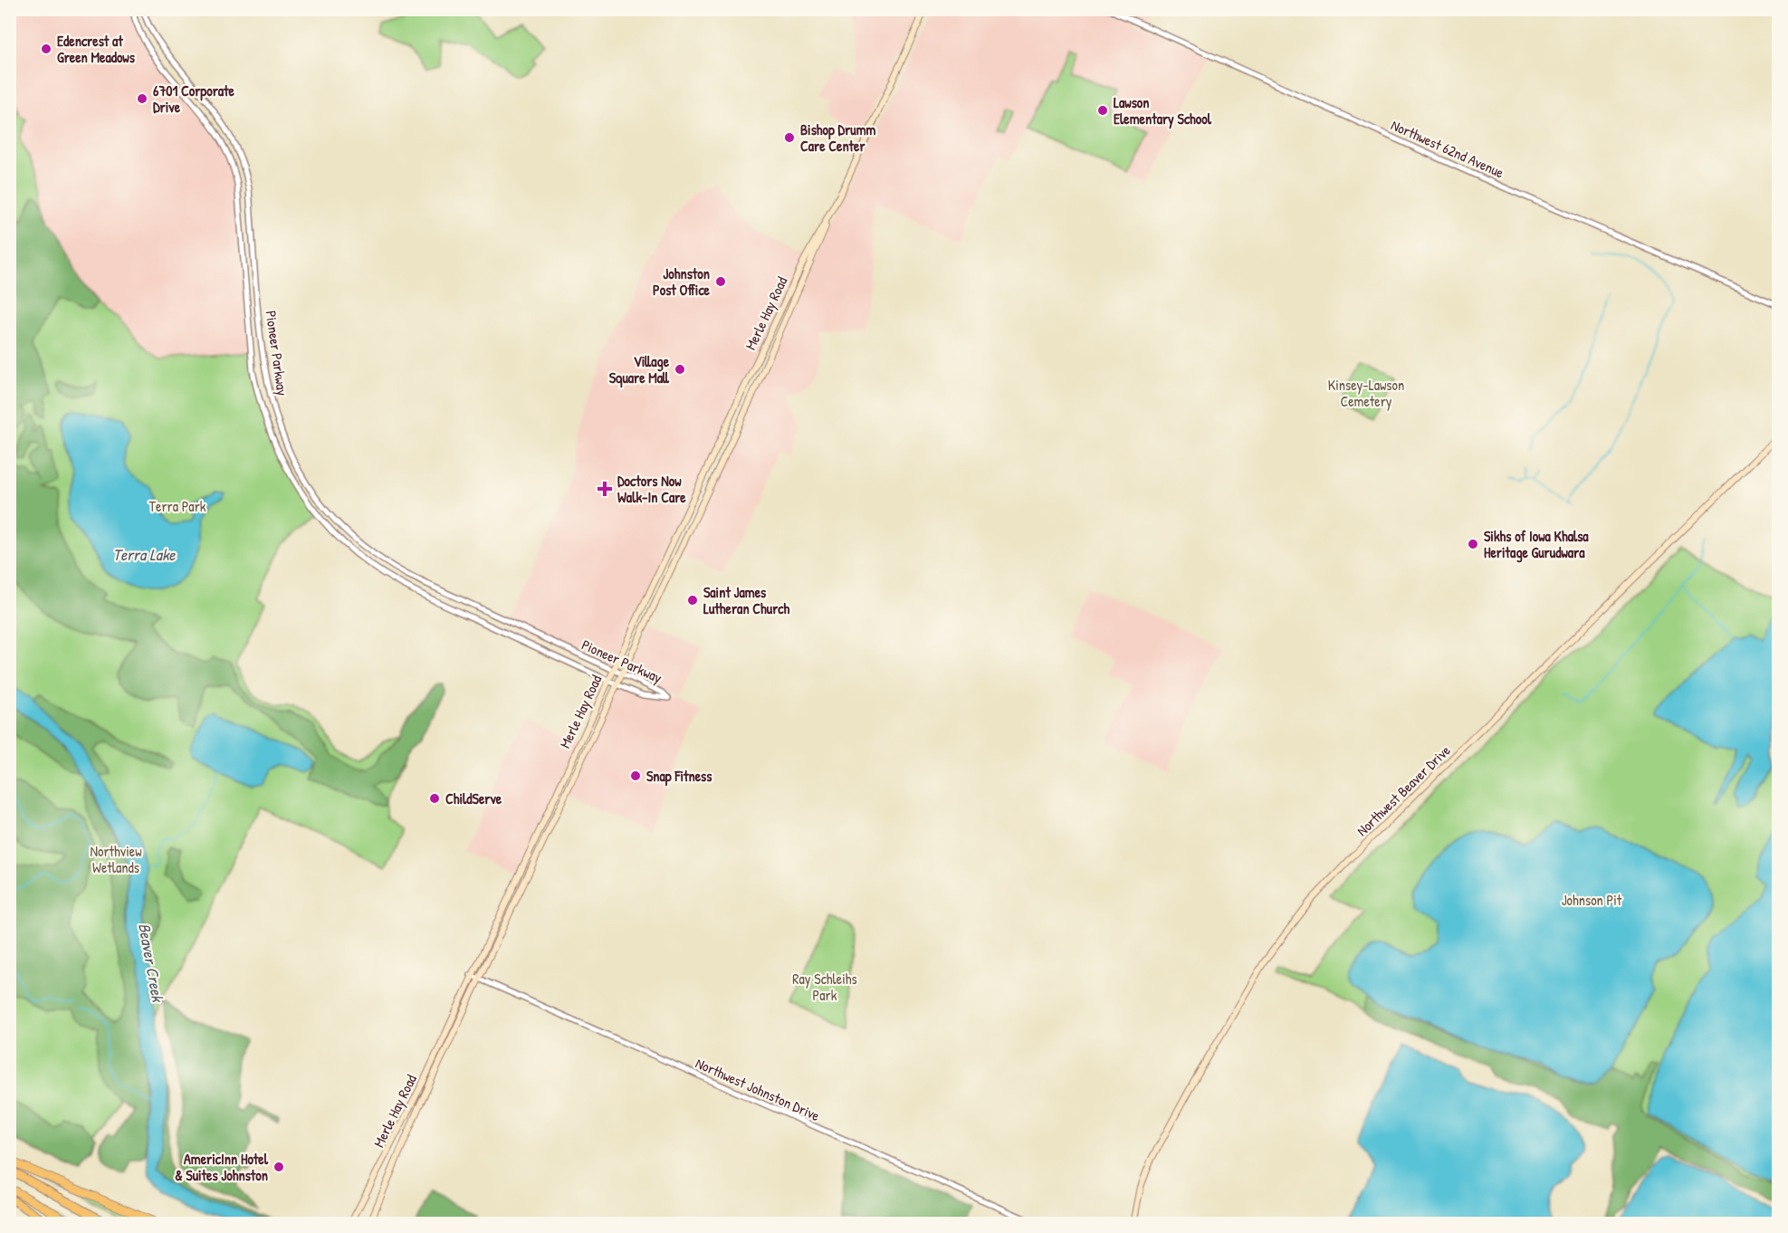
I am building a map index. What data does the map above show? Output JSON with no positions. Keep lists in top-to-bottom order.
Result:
{
  "streets": {
    "main road": ["Merle Hay Road", "Northwest Beaver Drive"],
    "street": ["Northwest 62nd Avenue", "Pioneer Parkway", "Northwest Johnston Drive"]
  },
  "crossings": [
    ["Merle Hay Road", "Pioneer Parkway"],
    ["Merle Hay Road", "Northwest Johnston Drive"]
  ],
  "water": ["Terra Lake", "Beaver Creek"],
  "parks": [
    "Kinsey-Lawson Cemetery",
    "Terra Park",
    "Northview Wetlands",
    "Johnson Pit",
    "Ray Schleihs Park"
  ],
  "places": {
    "other": [
      "Edencrest at Green Meadows",
      "6701 Corporate Drive",
      "Lawson Elementary School",
      "Bishop Drumm Care Center",
      "Johnston Post Office",
      "Village Square Mall",
      "Sikhs of Iowa Khalsa Heritage Gurudwara",
      "Saint James Lutheran Church",
      "Snap Fitness",
      "ChildServe",
      "AmericInn Hotel & Suites Johnston"
    ],
    "health": ["Doctors Now Walk-In Care"]
  }
}
